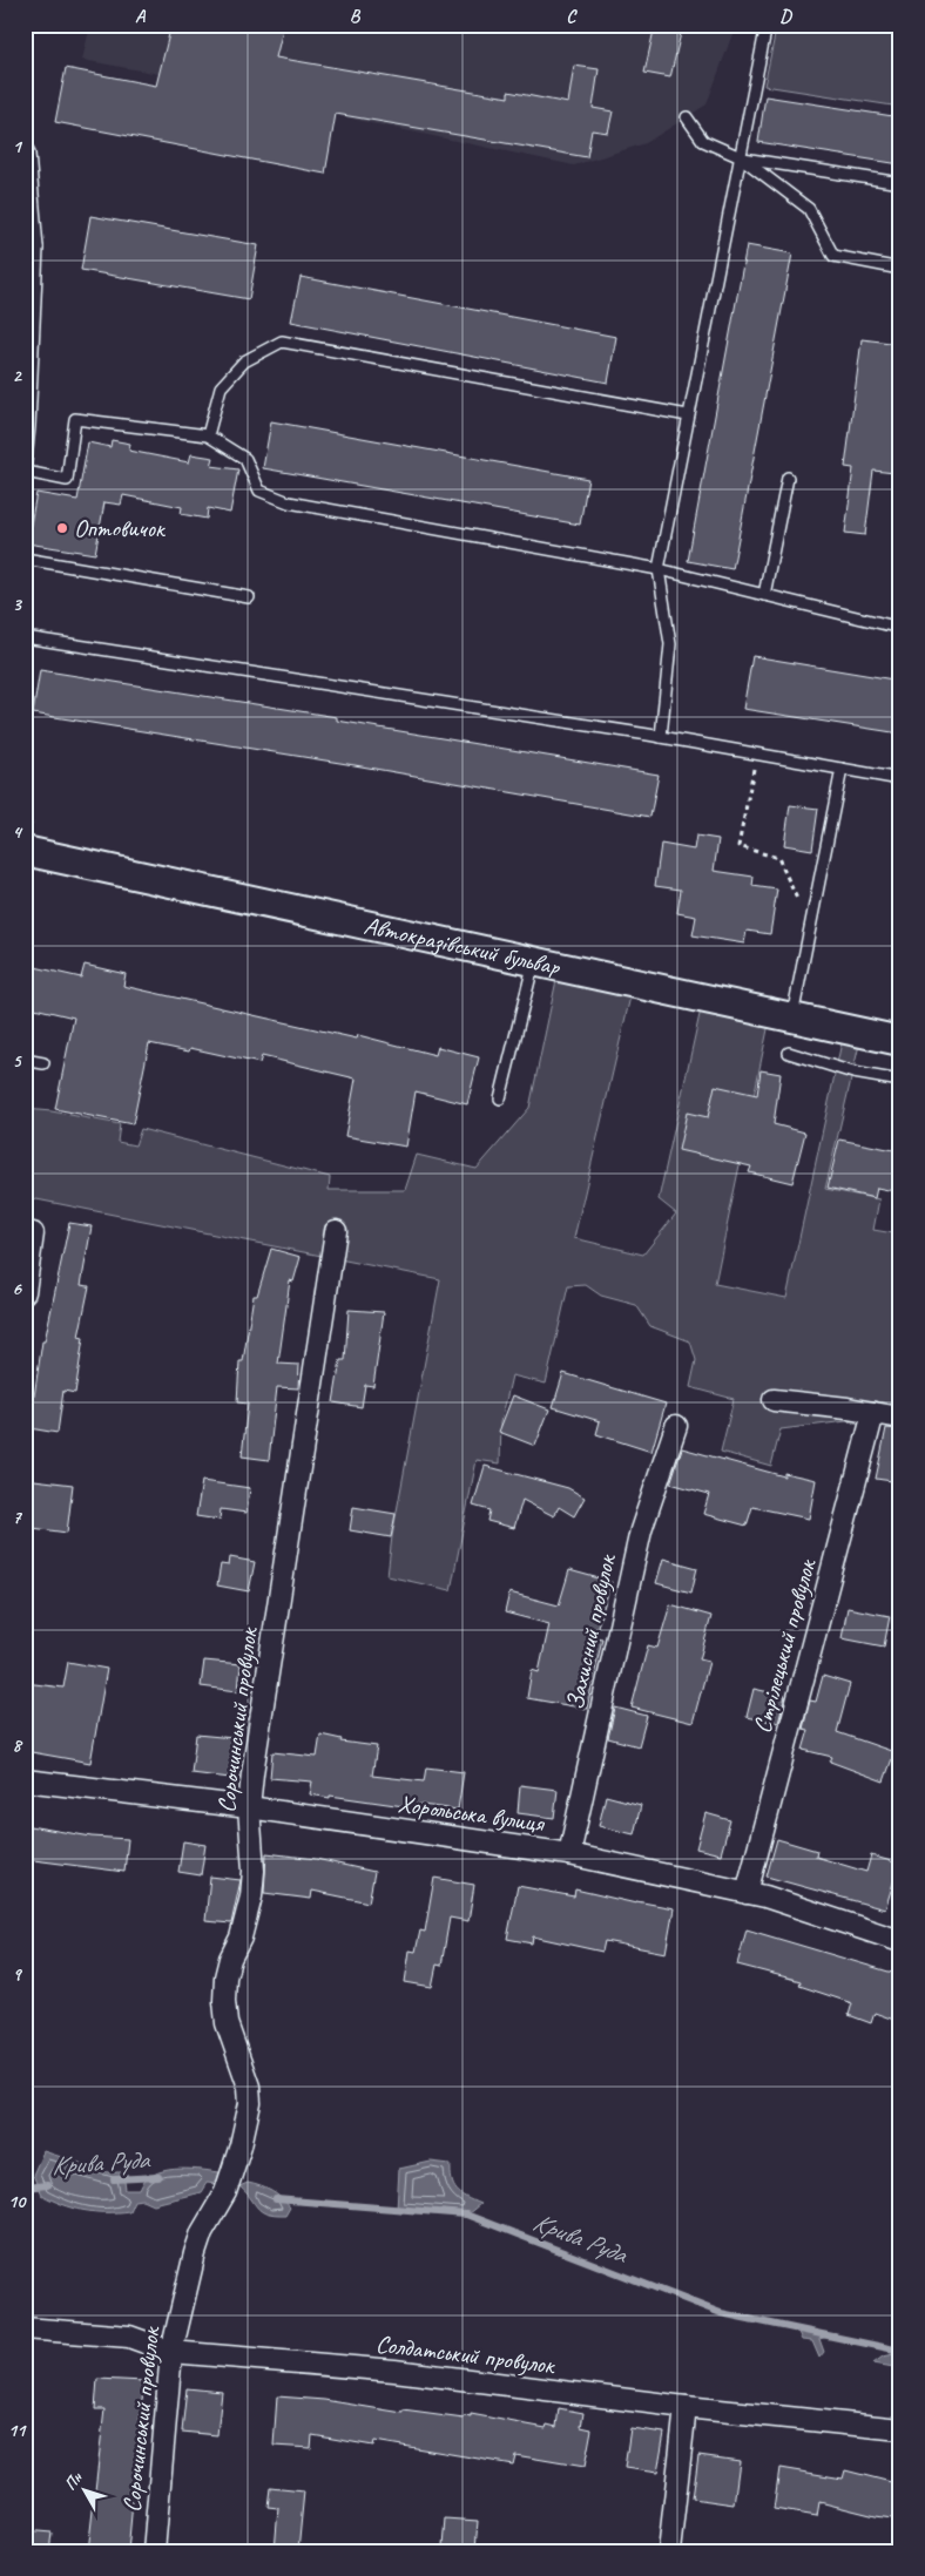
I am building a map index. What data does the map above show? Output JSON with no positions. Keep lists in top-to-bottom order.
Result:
{
  "streets": {
    "street": [
      "Автокразівський бульвар",
      "Захисний провулок",
      "Стрілецький провулок",
      "Сорочинський провулок",
      "Хорольська вулиця",
      "Солдатський провулок"
    ]
  },
  "crossings": [
    ["Захисний провулок", "Хорольська вулиця"],
    ["Стрілецький провулок", "Хорольська вулиця"],
    ["Сорочинський провулок", "Хорольська вулиця"],
    ["Сорочинський провулок", "Солдатський провулок"]
  ],
  "water": ["Крива Руда"],
  "places": ["Оптовичок"],
  "north": "top left",
  "grid": {
    "columns": [
      "A",
      "B",
      "C",
      "D"
    ],
    "rows": [
      "1",
      "2",
      "3",
      "4",
      "5",
      "6",
      "7",
      "8",
      "9",
      "10",
      "11"
    ]
  }
}
